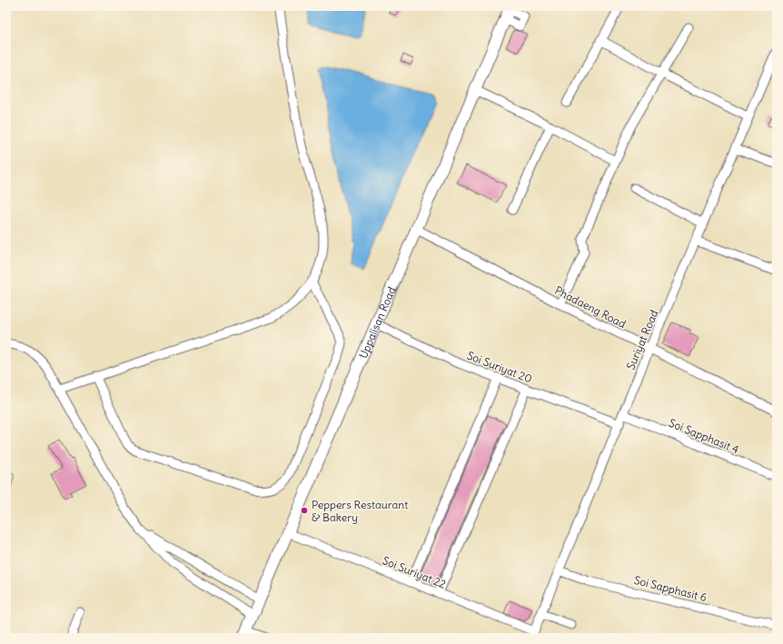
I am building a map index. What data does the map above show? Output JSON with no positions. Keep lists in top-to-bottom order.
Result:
{
  "streets": {
    "main road": ["Uppalisan Road"],
    "street": [
      "Phadaeng Road",
      "Suriyat Road",
      "Soi Suriyat 20",
      "Soi Sapphasit 4",
      "Soi Suriyat 22",
      "Soi Sapphasit 6"
    ]
  },
  "crossings": [
    ["Phadaeng Road", "Uppalisan Road"],
    ["Phadaeng Road", "Suriyat Road"],
    ["Uppalisan Road", "Soi Suriyat 20"],
    ["Uppalisan Road", "Soi Suriyat 22"],
    ["Suriyat Road", "Soi Suriyat 20"],
    ["Suriyat Road", "Soi Sapphasit 4"],
    ["Suriyat Road", "Soi Suriyat 22"],
    ["Suriyat Road", "Soi Sapphasit 6"]
  ],
  "places": ["Peppers Restaurant & Bakery"]
}
